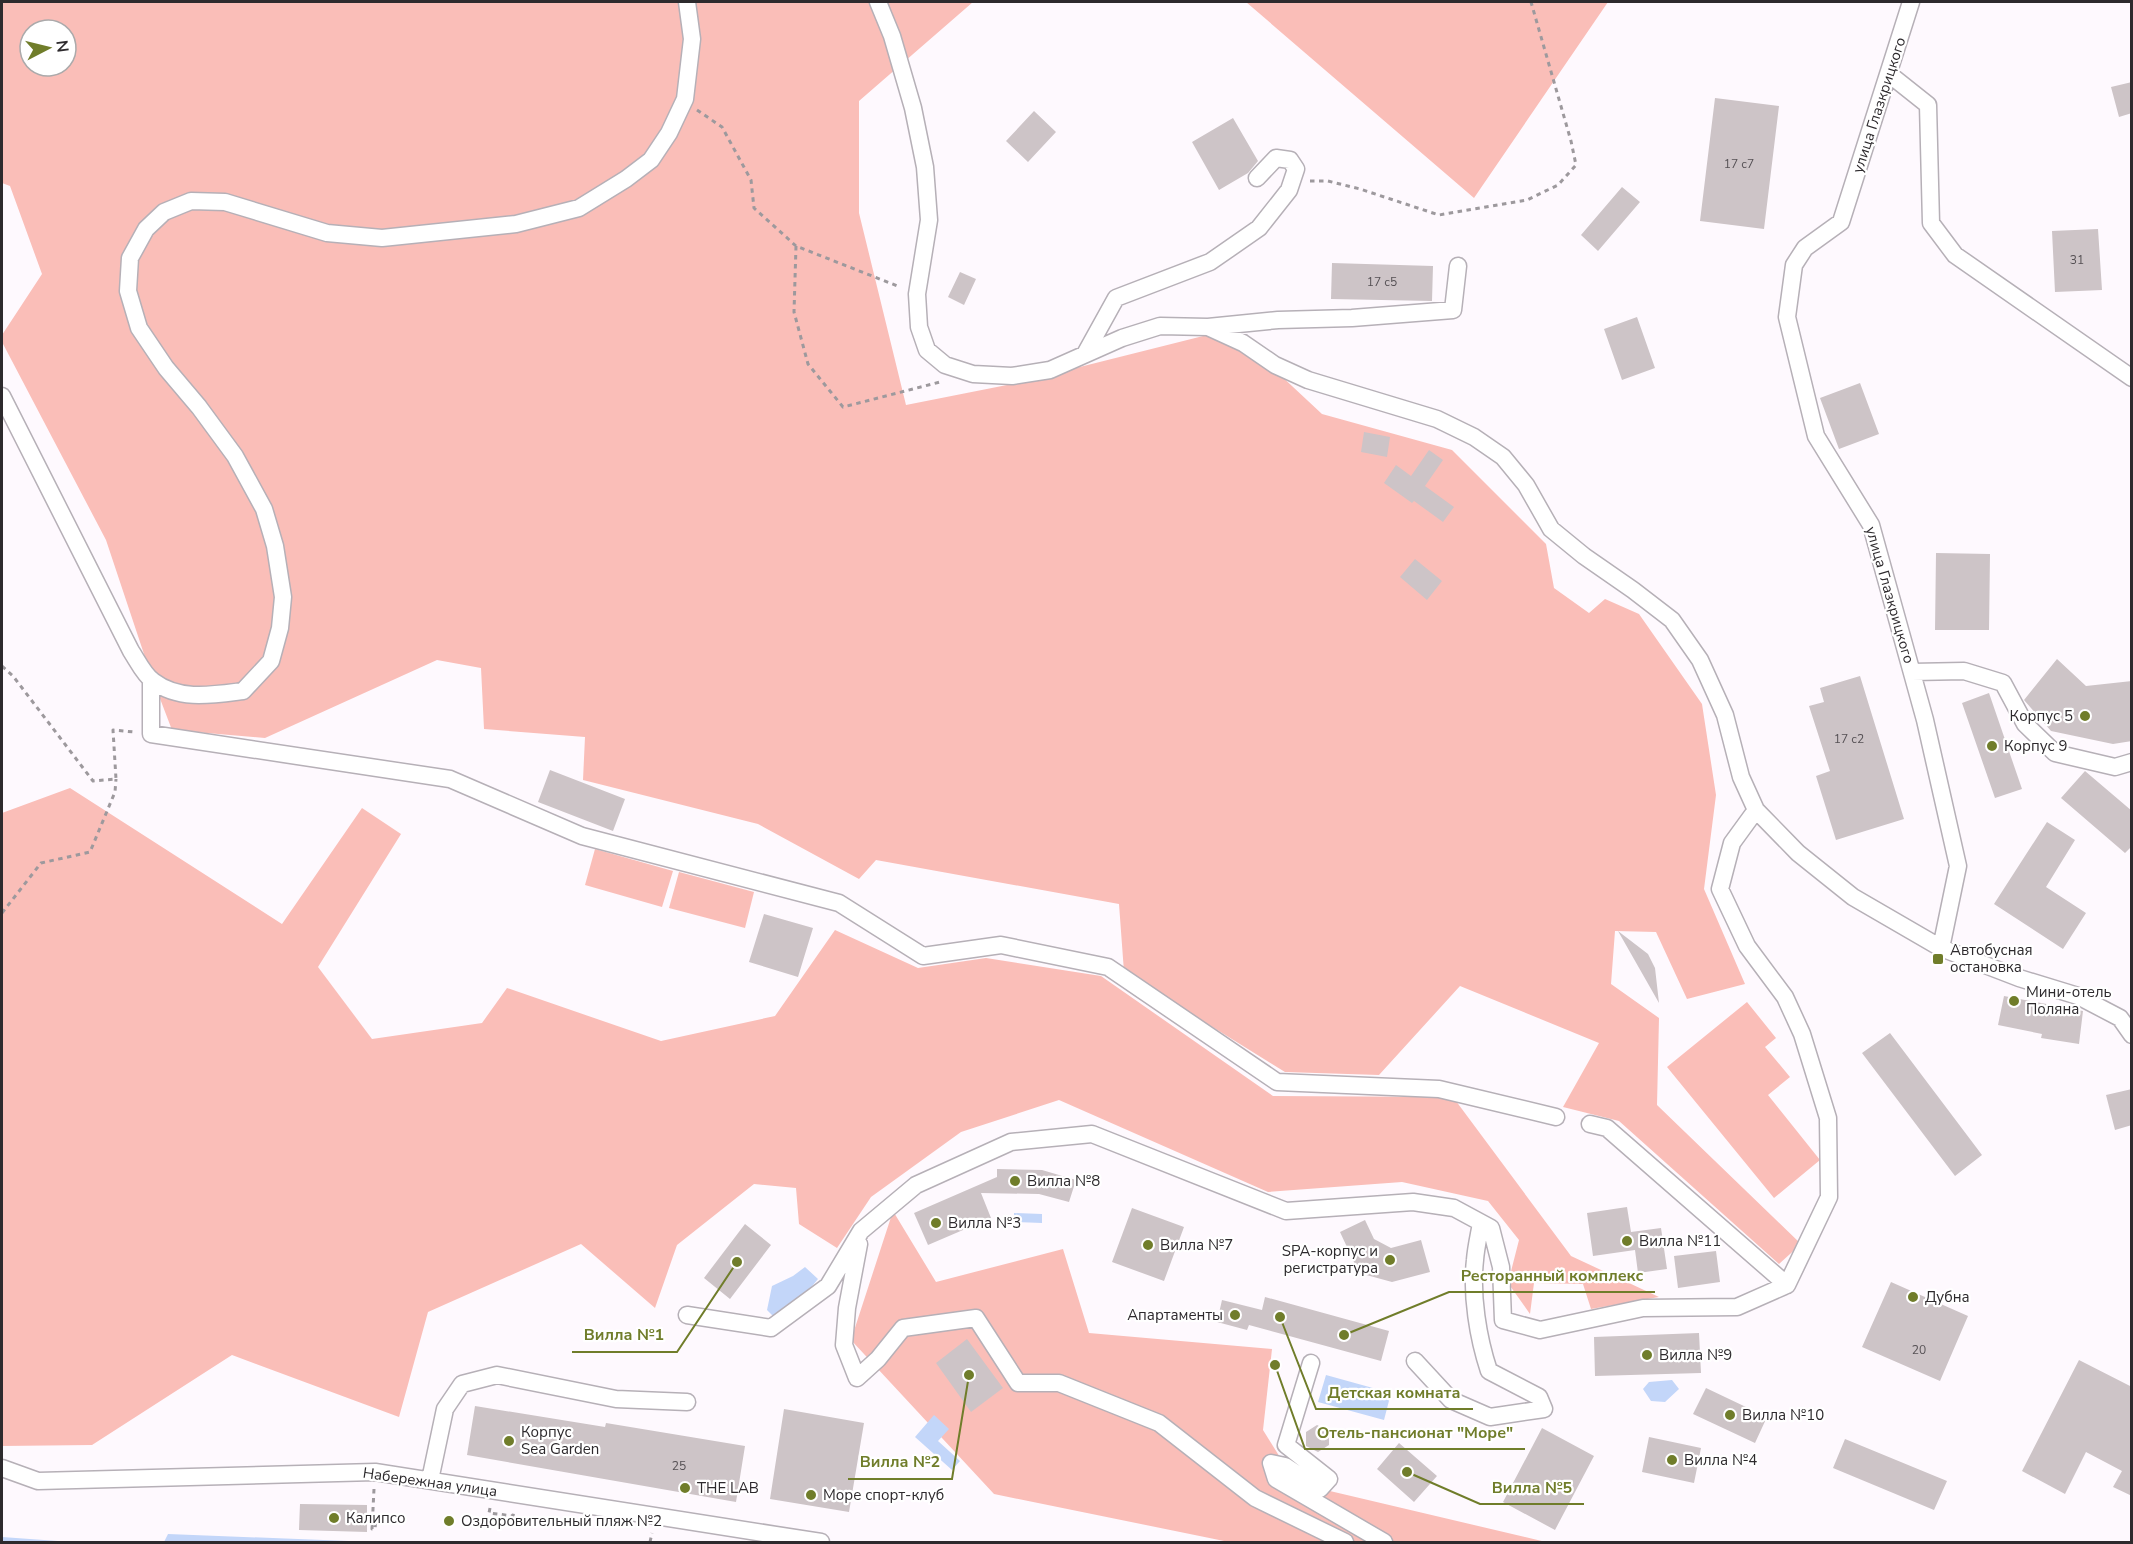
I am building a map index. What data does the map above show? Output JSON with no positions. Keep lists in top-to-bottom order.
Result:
{
  "streets": {
    "street": ["улица Глазкрицкого", "Набережная улица"]
  },
  "places": {
    "other": [
      "Корпус 5",
      "Корпус 9",
      "Мини-отель Поляна",
      "Вилла №8",
      "Вилла №3",
      "Вилла №11",
      "Вилла №7",
      "SPA-корпус и регистратура",
      "Вилла №1",
      "Дубна",
      "Апартаменты",
      "Детская комната",
      "Ресторанный комплекс",
      "Вилла №9",
      "Отель-пансионат \"Море\"",
      "Вилла №2",
      "Вилла №10",
      "Корпус Sea Garden",
      "Вилла №4",
      "Вилла №5",
      "THE LAB",
      "Море спорт-клуб",
      "Калипсо",
      "Оздоровительный пляж №2"
    ],
    "transit": ["Автобусная остановка"]
  },
  "house_numbers": [
    "17 с7",
    "31",
    "17 с5",
    "17 с2",
    "20",
    "25"
  ],
  "north": "right"
}
